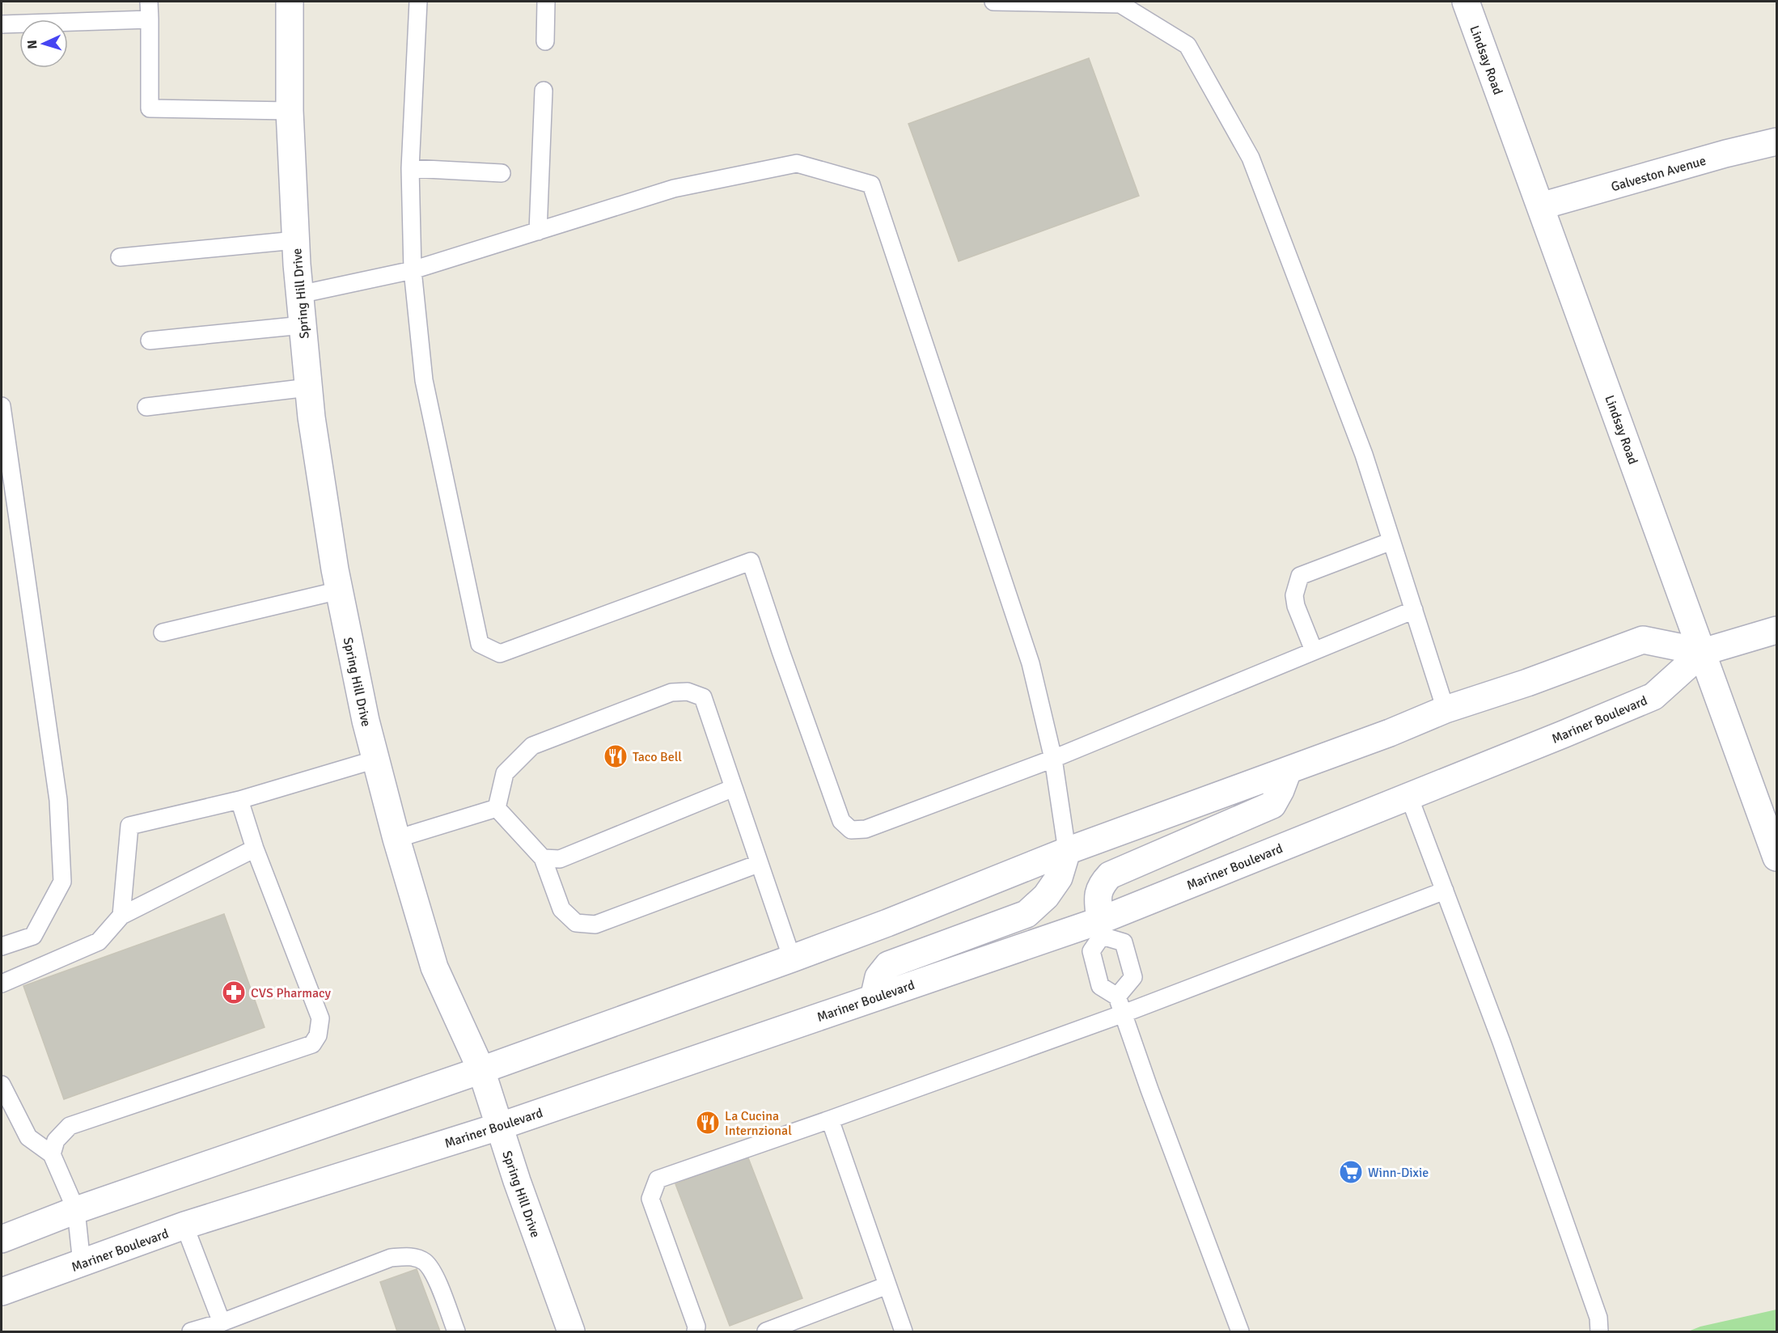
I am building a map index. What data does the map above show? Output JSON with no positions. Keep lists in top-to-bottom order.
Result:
{
  "streets": {
    "main road": [
      "Lindsay Road",
      "Galveston Avenue",
      "Spring Hill Drive",
      "Mariner Boulevard"
    ]
  },
  "crossings": [
    ["Lindsay Road", "Galveston Avenue"],
    ["Lindsay Road", "Mariner Boulevard"],
    ["Spring Hill Drive", "Mariner Boulevard"]
  ],
  "places": {
    "restaurant": ["Taco Bell", "La Cucina Internzional"],
    "pharmacy": ["CVS Pharmacy"],
    "supermarket": ["Winn-Dixie"]
  },
  "north": "left"
}
